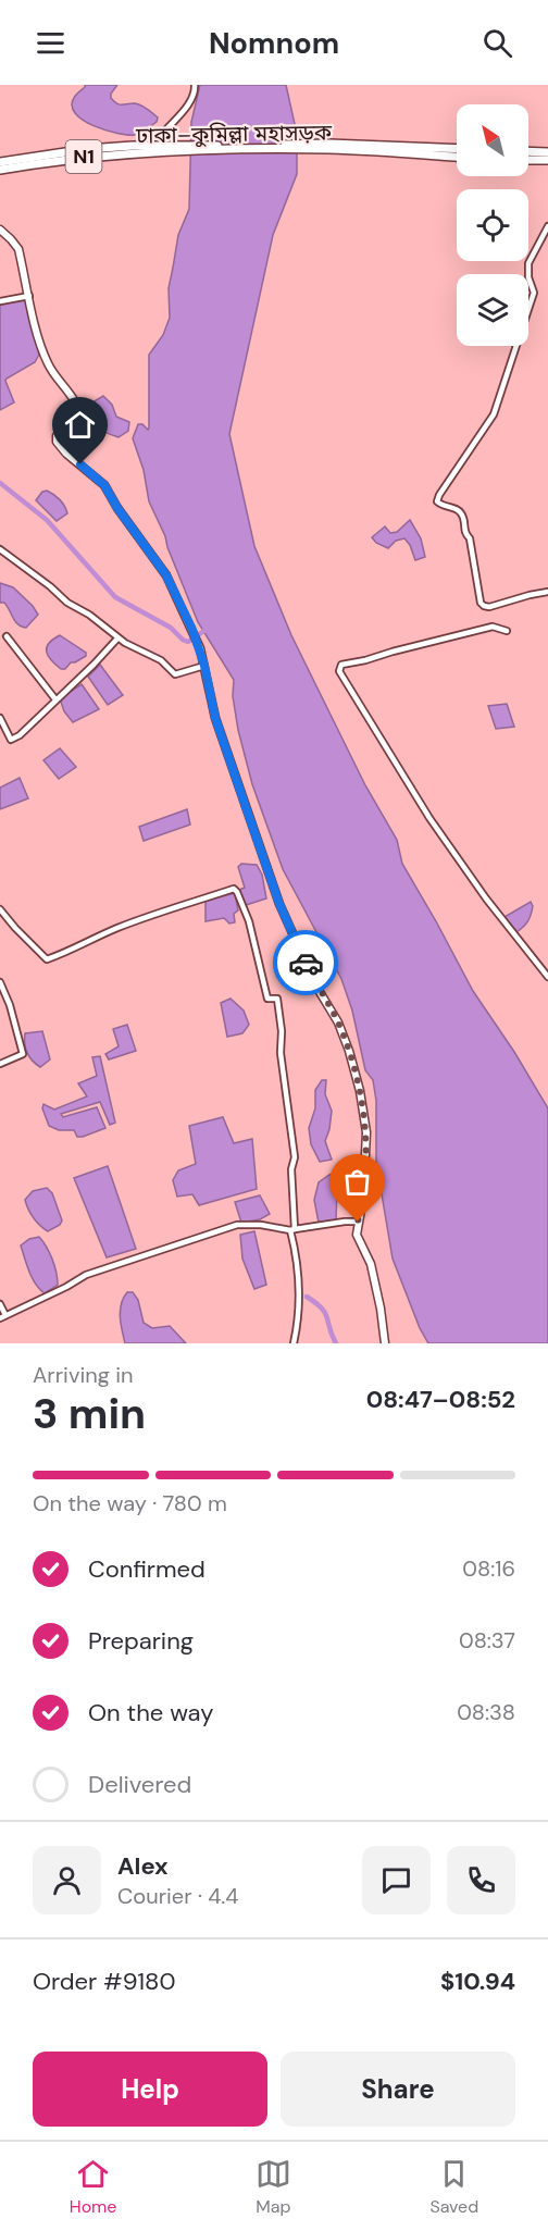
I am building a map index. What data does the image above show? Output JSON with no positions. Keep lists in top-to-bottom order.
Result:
{
  "streets": {
    "highway": ["ঢাকা–কুমিল্লা মহাসড়ক", "N1"]
  },
  "north": "top left",
  "page": {
    "header": "Nomnom",
    "heading": ["3 min", "Arriving in", "08:47–08:52"],
    "panel": [
      "Alex",
      "Courier · 4.4",
      "Order #9180",
      "$10.94"
    ],
    "bar": "On the way · 780 m",
    "list": [
      ["Confirmed", "08:16"],
      ["Preparing", "08:37"],
      ["On the way", "08:38"],
      "Delivered"
    ],
    "buttons": ["Help", "Share"],
    "tabs": ["Home", "Map", "Saved"]
  }
}
